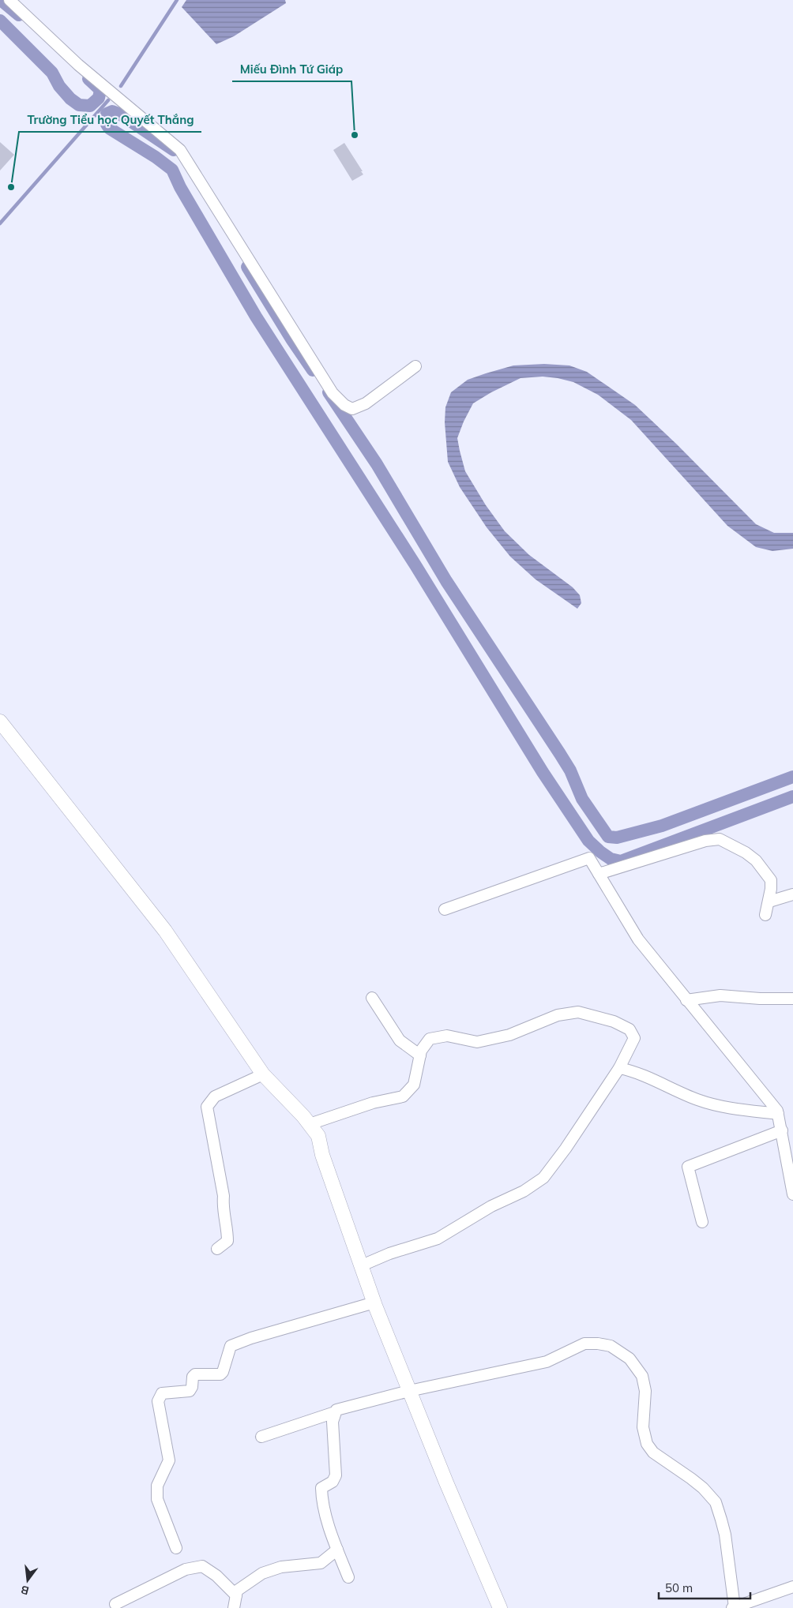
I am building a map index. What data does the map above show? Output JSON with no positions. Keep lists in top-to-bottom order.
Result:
{
  "places": ["Miếu Đình Tứ Giáp", "Trường Tiểu học Quyết Thắng"],
  "scale_bar": "50 m",
  "north": "bottom"
}
